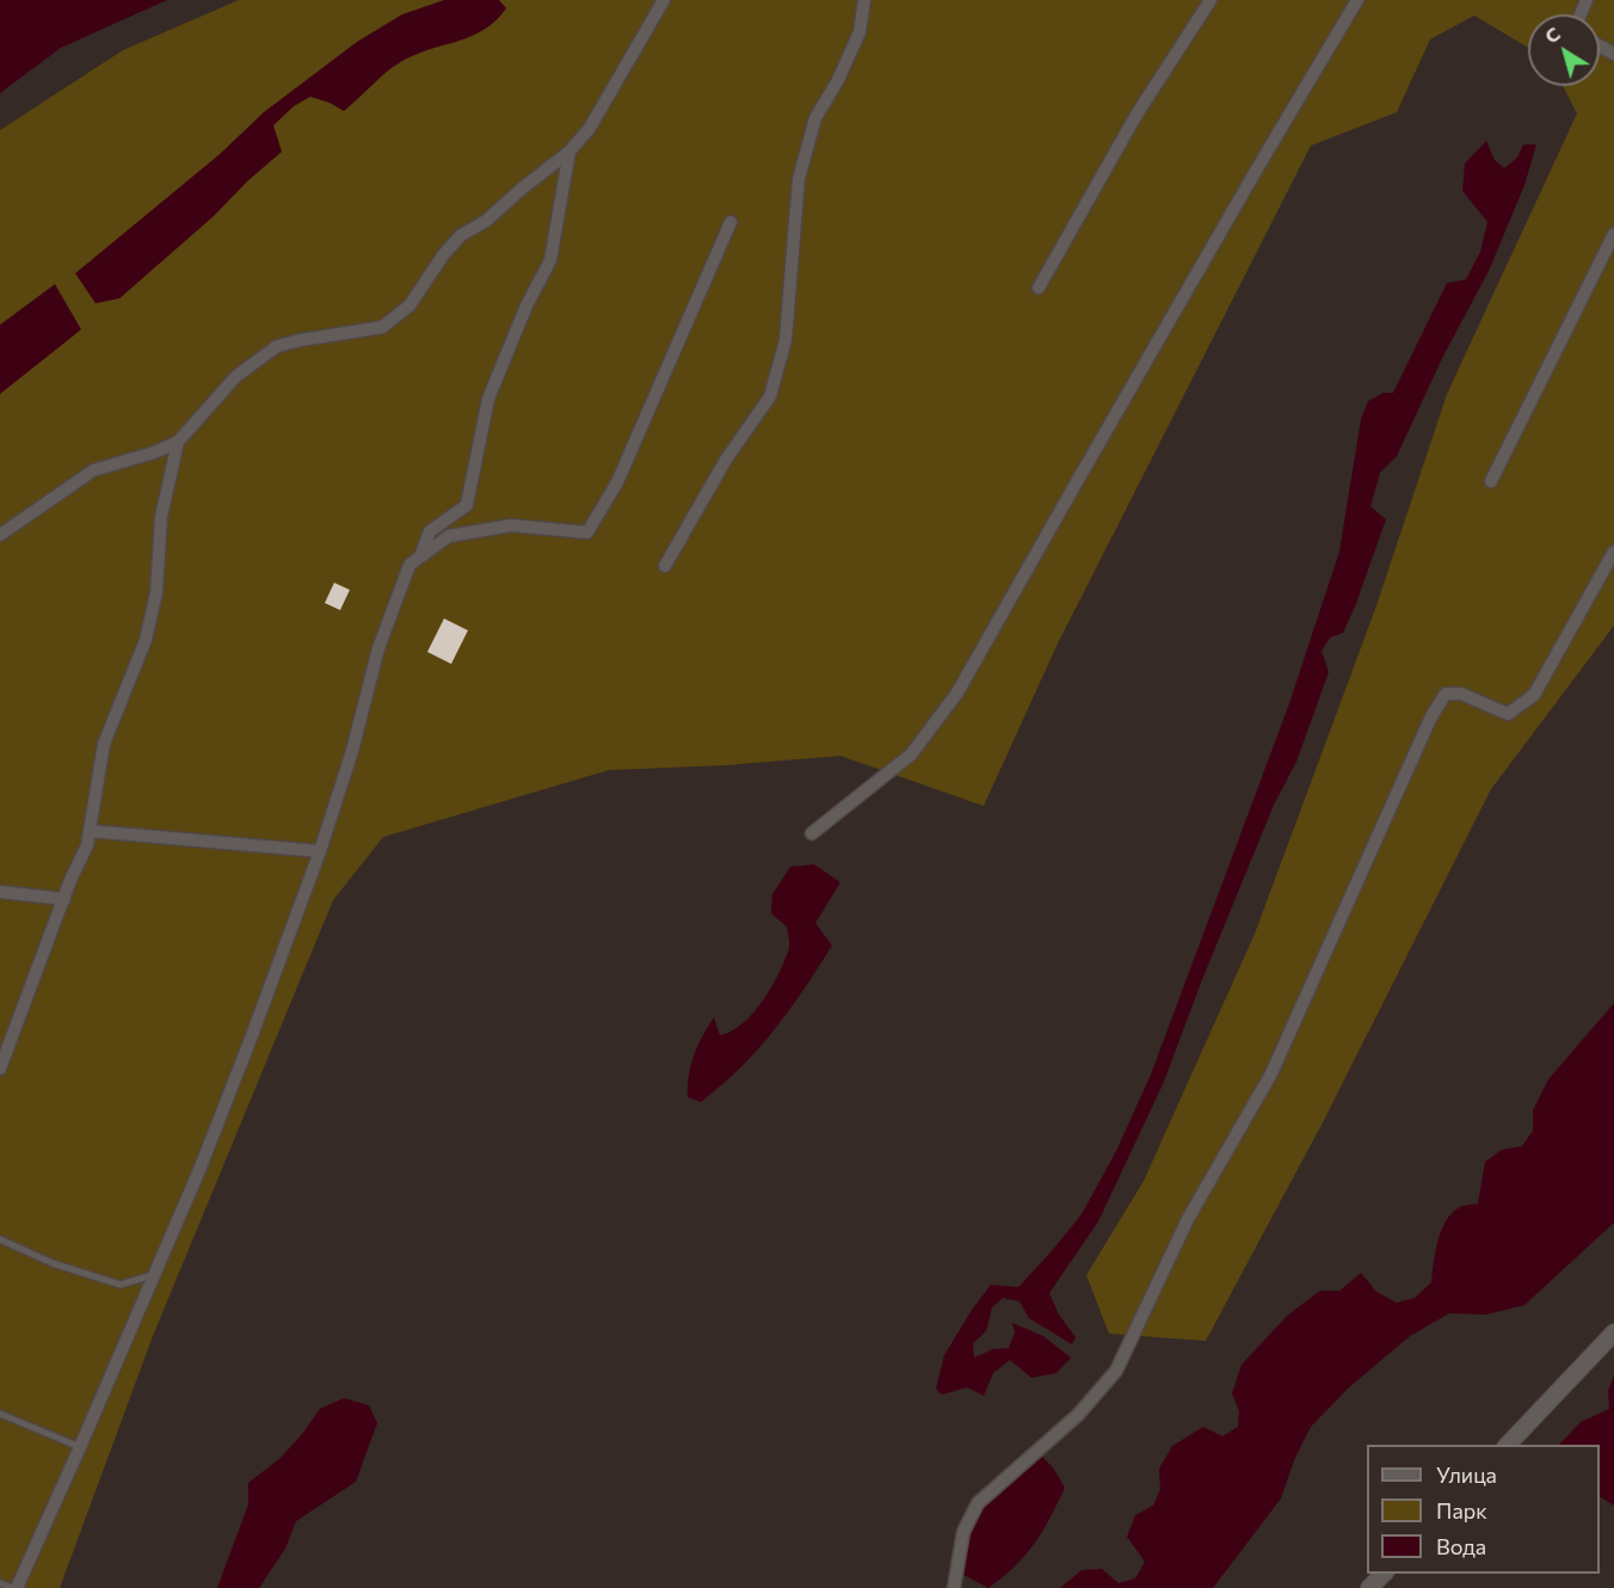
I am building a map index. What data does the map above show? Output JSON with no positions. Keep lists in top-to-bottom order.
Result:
{
  "legend": ["Улица", "Парк", "Вода"],
  "north": "top left"
}
